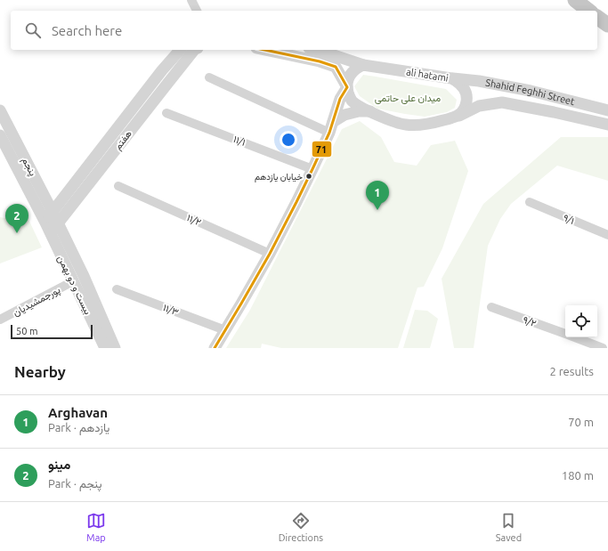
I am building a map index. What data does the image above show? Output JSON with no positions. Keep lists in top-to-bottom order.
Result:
{
  "streets": {
    "street": [
      "ali hatami",
      "Shahid Feghhi Street",
      "هفتم",
      "۱۱/۱",
      "پنجم",
      "۹/۱",
      "۱۱/۲",
      "بیست و دو بهمن",
      "پورجمشیدیان",
      "۱۱/۳",
      "۹/۲"
    ]
  },
  "crossings": [
    ["ali hatami", "Shahid Feghhi Street"],
    ["هفتم", "پنجم"],
    ["هفتم", "بیست و دو بهمن"],
    ["پنجم", "بیست و دو بهمن"],
    ["بیست و دو بهمن", "پورجمشیدیان"]
  ],
  "parks": ["میدان علی حاتمی"],
  "places": ["خیابان یازدهم"],
  "lines": ["transit line 71"],
  "scale_bar": "50 m",
  "page": {
    "search": "Search here",
    "pins": ["1", "2"],
    "scale": "50 m",
    "heading": ["Nearby", "2 results"],
    "list": [
      {
        "mark": "1",
        "name": "Arghavan",
        "note": "Park · یازدهم",
        "value": "70 m"
      },
      {
        "mark": "2",
        "name": "مینو",
        "note": "Park · پنجم",
        "value": "180 m"
      }
    ],
    "nav": ["Map", "Directions", "Saved"]
  }
}
